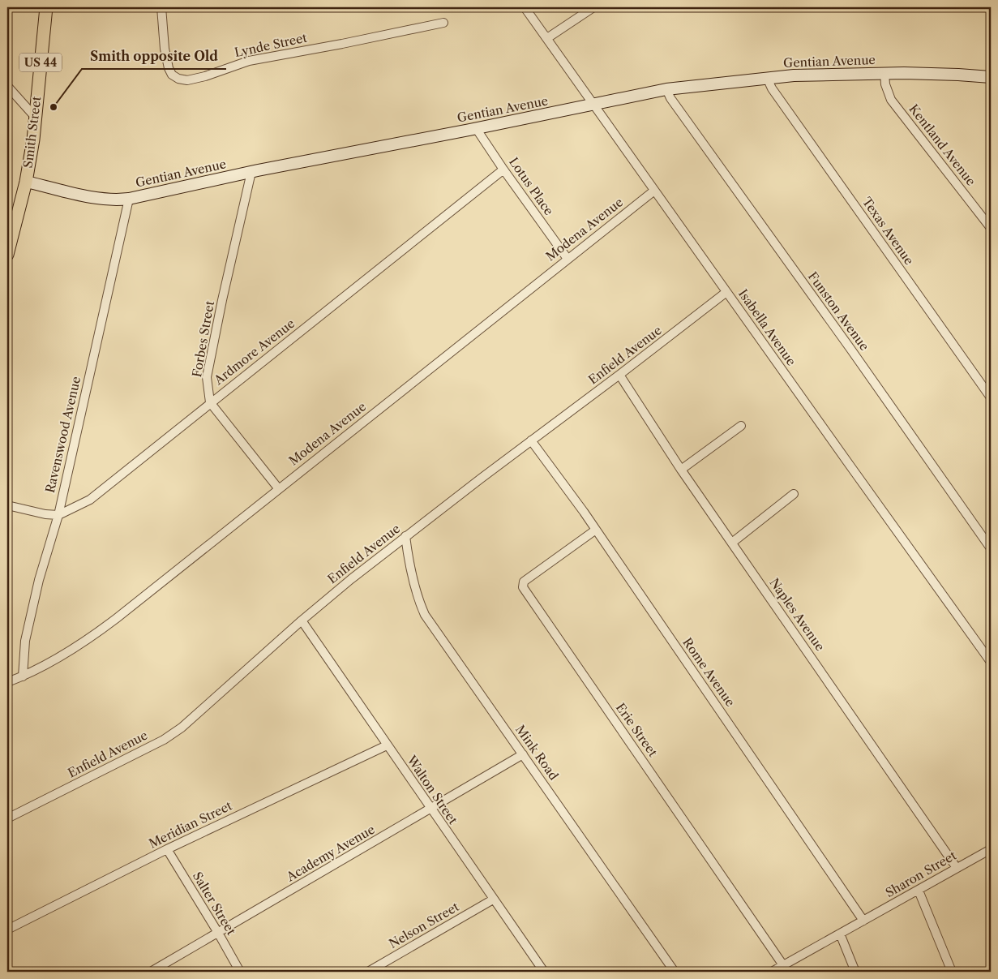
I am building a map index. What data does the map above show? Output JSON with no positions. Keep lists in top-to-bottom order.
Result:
{
  "streets": {
    "main road": ["US 44", "Smith Street"],
    "street": [
      "Lynde Street",
      "Gentian Avenue",
      "Kentland Avenue",
      "Lotus Place",
      "Modena Avenue",
      "Texas Avenue",
      "Funston Avenue",
      "Isabella Avenue",
      "Forbes Street",
      "Ardmore Avenue",
      "Enfield Avenue",
      "Ravenswood Avenue",
      "Naples Avenue",
      "Rome Avenue",
      "Erie Street",
      "Mink Road",
      "Walton Street",
      "Meridian Street",
      "Academy Avenue",
      "Sharon Street",
      "Salter Street",
      "Nelson Street"
    ]
  },
  "crossings": [
    ["Gentian Avenue", "Smith Street"],
    ["Gentian Avenue", "Kentland Avenue"],
    ["Gentian Avenue", "Lotus Place"],
    ["Gentian Avenue", "Texas Avenue"],
    ["Gentian Avenue", "Funston Avenue"],
    ["Gentian Avenue", "Isabella Avenue"],
    ["Gentian Avenue", "Forbes Street"],
    ["Gentian Avenue", "Ravenswood Avenue"],
    ["Lotus Place", "Modena Avenue"],
    ["Lotus Place", "Ardmore Avenue"],
    ["Modena Avenue", "Isabella Avenue"],
    ["Modena Avenue", "Ravenswood Avenue"],
    ["Isabella Avenue", "Enfield Avenue"],
    ["Forbes Street", "Ardmore Avenue"],
    ["Ardmore Avenue", "Ravenswood Avenue"],
    ["Enfield Avenue", "Naples Avenue"],
    ["Enfield Avenue", "Rome Avenue"],
    ["Enfield Avenue", "Mink Road"],
    ["Enfield Avenue", "Walton Street"],
    ["Naples Avenue", "Sharon Street"],
    ["Rome Avenue", "Erie Street"],
    ["Rome Avenue", "Sharon Street"],
    ["Mink Road", "Academy Avenue"],
    ["Walton Street", "Meridian Street"],
    ["Walton Street", "Academy Avenue"],
    ["Walton Street", "Nelson Street"],
    ["Meridian Street", "Salter Street"],
    ["Academy Avenue", "Salter Street"]
  ],
  "places": ["Smith opposite Old"]
}
